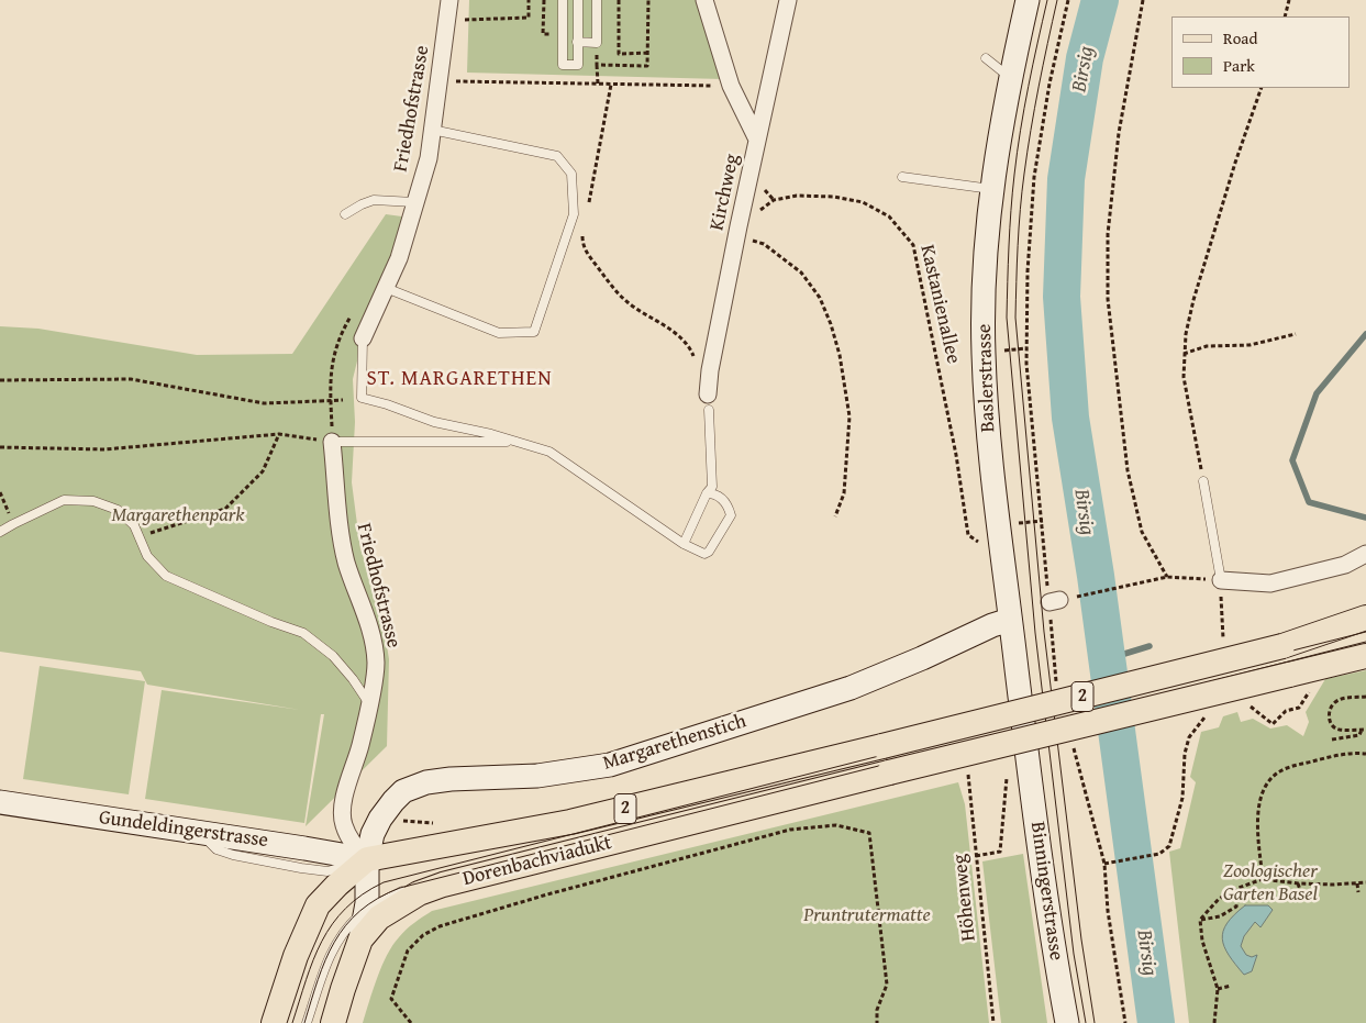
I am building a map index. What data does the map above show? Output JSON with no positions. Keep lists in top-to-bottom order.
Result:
{
  "streets": {
    "main road": [
      "Baslerstrasse",
      "2",
      "Margarethenstich",
      "Gundeldingerstrasse",
      "Dorenbachviadukt",
      "Binningerstrasse"
    ],
    "street": ["Friedhofstrasse", "Kirchweg"],
    "path": ["Kastanienallee", "Höhenweg"]
  },
  "crossings": [
    ["Friedhofstrasse", "Margarethenstich"],
    ["Friedhofstrasse", "Gundeldingerstrasse"],
    ["Friedhofstrasse", "Dorenbachviadukt"],
    ["Kirchweg", "Kastanienallee"],
    ["Kastanienallee", "Baslerstrasse"],
    ["Baslerstrasse", "Margarethenstich"],
    ["Baslerstrasse", "Binningerstrasse"],
    ["2", "Margarethenstich"],
    ["2", "Dorenbachviadukt"],
    ["Margarethenstich", "Gundeldingerstrasse"],
    ["Margarethenstich", "Dorenbachviadukt"],
    ["Gundeldingerstrasse", "Dorenbachviadukt"]
  ],
  "districts": ["ST. MARGARETHEN"],
  "water": ["Birsig"],
  "parks": ["Margarethenpark", "Zoologischer Garten Basel", "Pruntrutermatte"],
  "legend": ["Road", "Park"]
}
